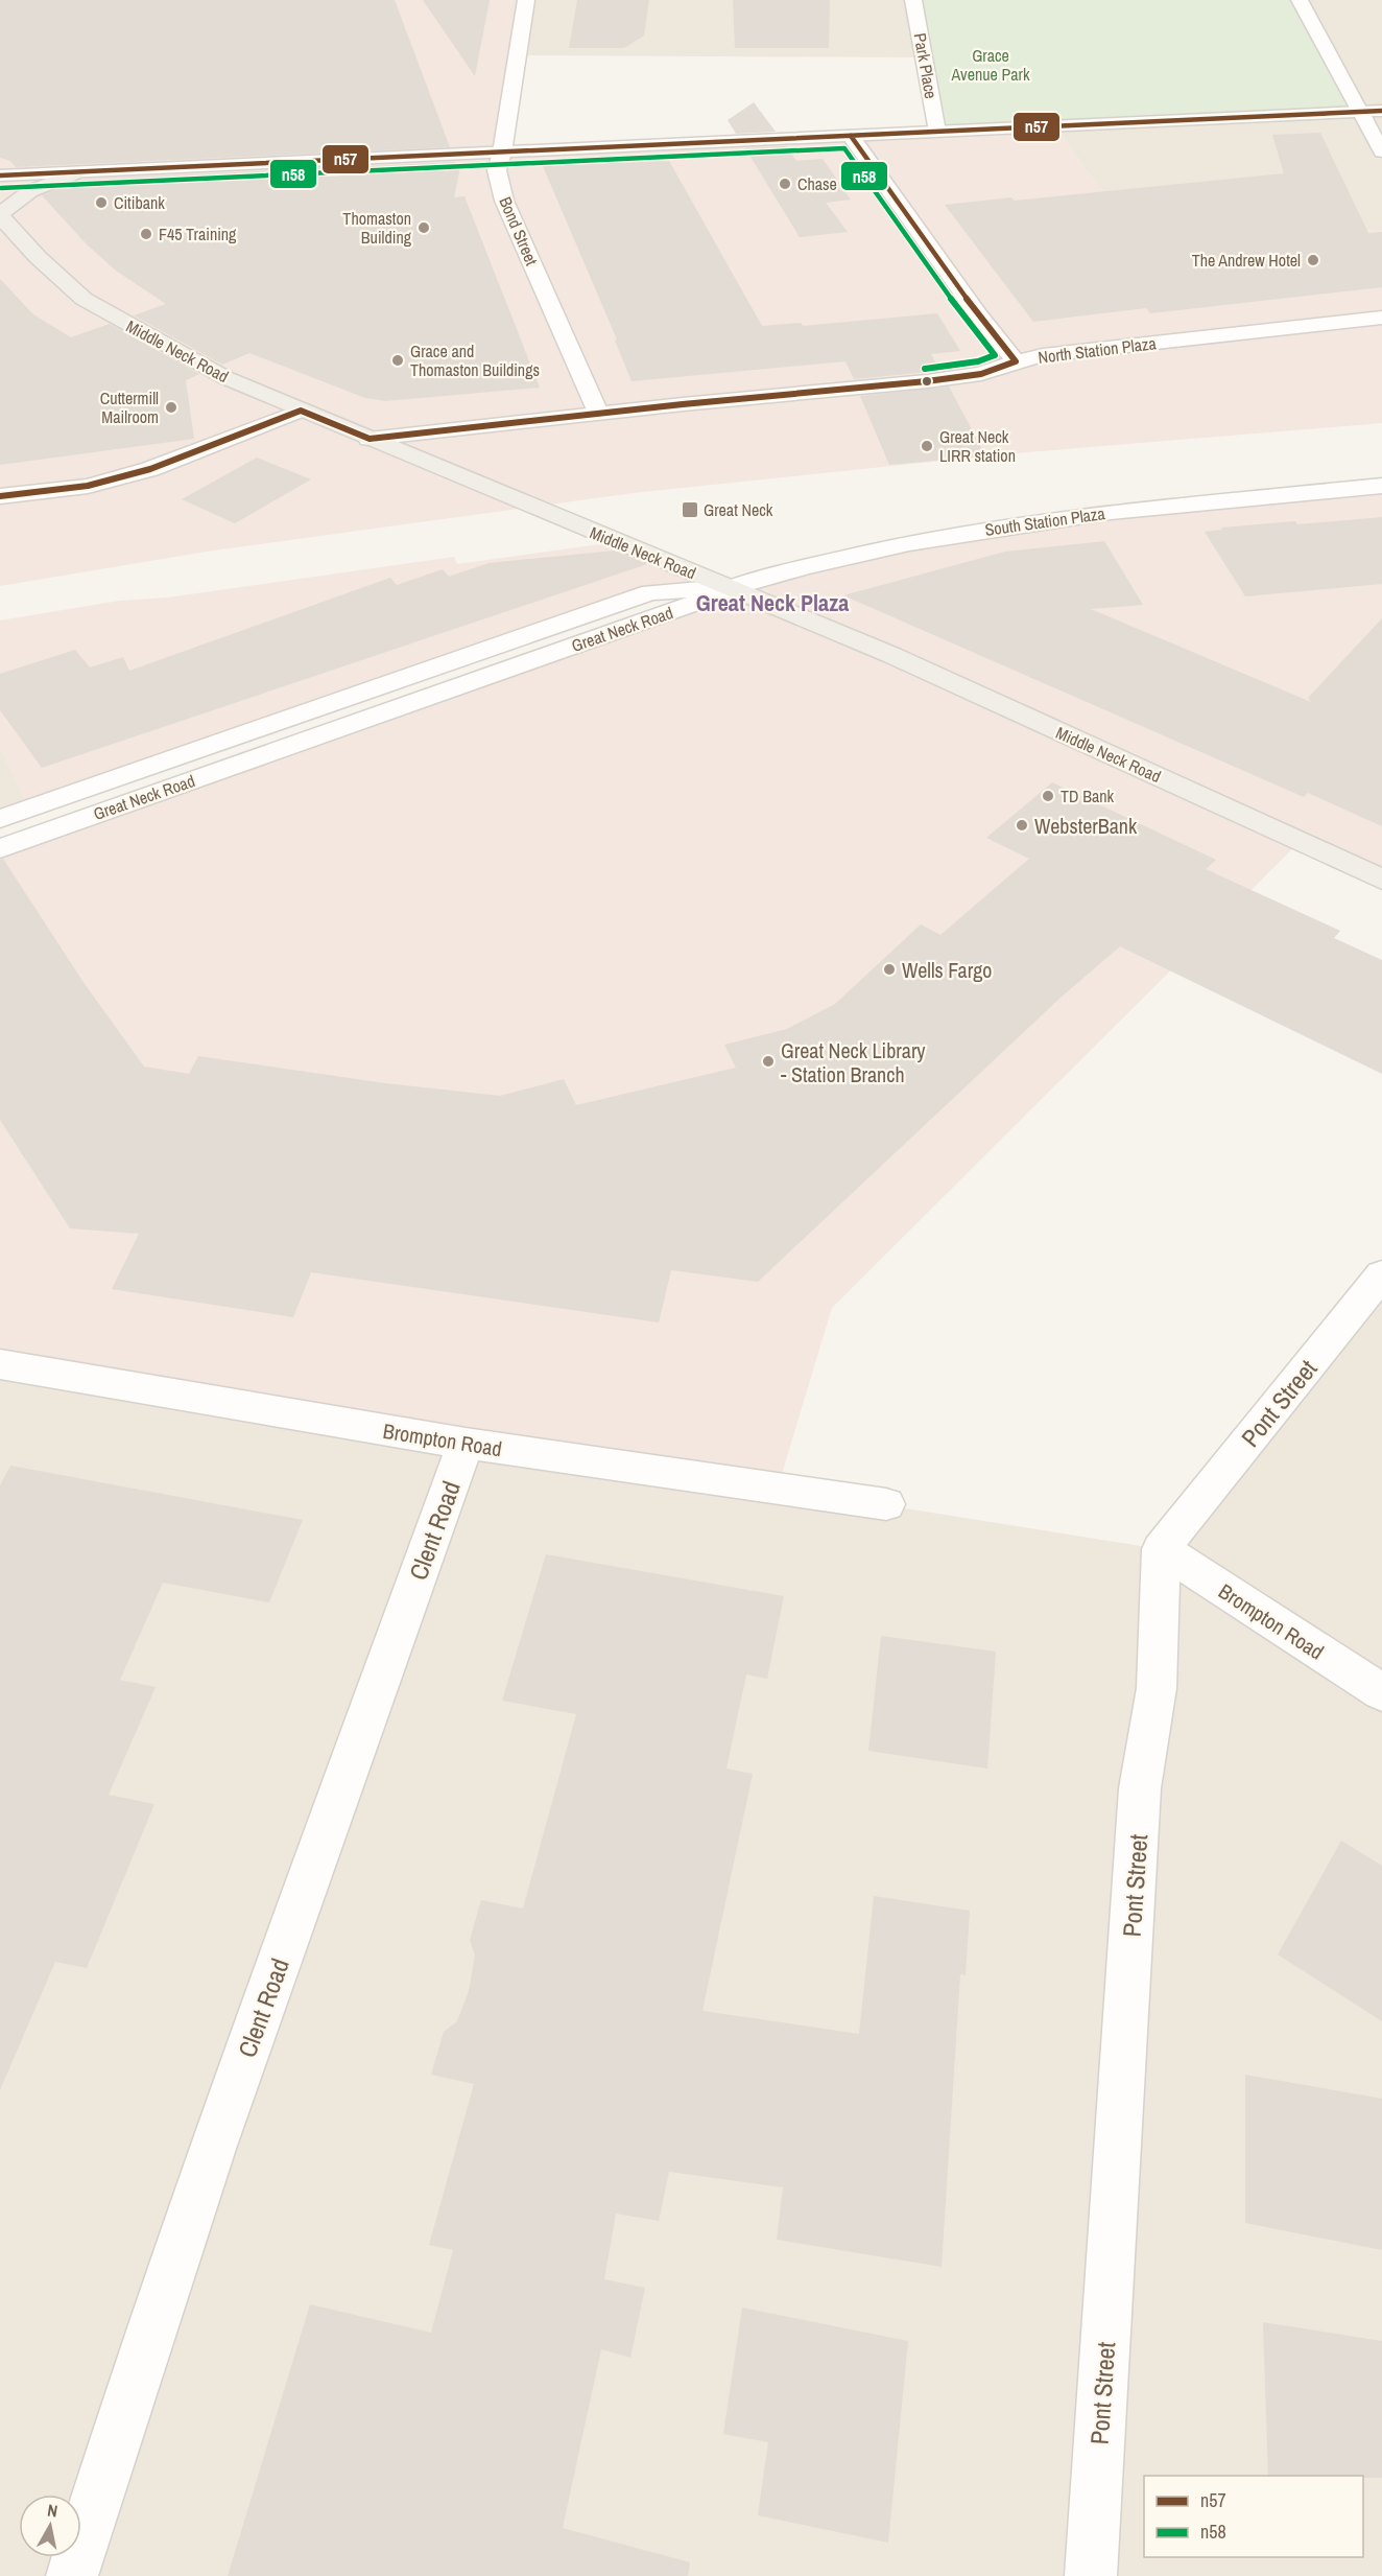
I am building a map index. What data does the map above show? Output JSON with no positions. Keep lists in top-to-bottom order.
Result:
{
  "streets": {
    "main road": ["Middle Neck Road"],
    "street": [
      "Park Place",
      "Bond Street",
      "North Station Plaza",
      "South Station Plaza",
      "Great Neck Road",
      "Pont Street",
      "Brompton Road",
      "Clent Road"
    ]
  },
  "crossings": [
    ["Bond Street", "North Station Plaza"],
    ["North Station Plaza", "Middle Neck Road"],
    ["Middle Neck Road", "South Station Plaza"],
    ["Middle Neck Road", "Great Neck Road"],
    ["South Station Plaza", "Great Neck Road"],
    ["Pont Street", "Brompton Road"],
    ["Brompton Road", "Clent Road"]
  ],
  "districts": ["Great Neck Plaza"],
  "parks": ["Grace Avenue Park"],
  "places": {
    "other": [
      "Chase",
      "Citibank",
      "Thomaston Building",
      "F45 Training",
      "The Andrew Hotel",
      "Grace and Thomaston Buildings",
      "Cuttermill Mailroom",
      "Great Neck LIRR station",
      "TD Bank",
      "WebsterBank",
      "Wells Fargo",
      "Great Neck Library - Station Branch"
    ],
    "transit": ["Great Neck"]
  },
  "lines": ["transit line n57", "transit line n58"],
  "legend": ["n57", "n58"],
  "north": "top"
}
